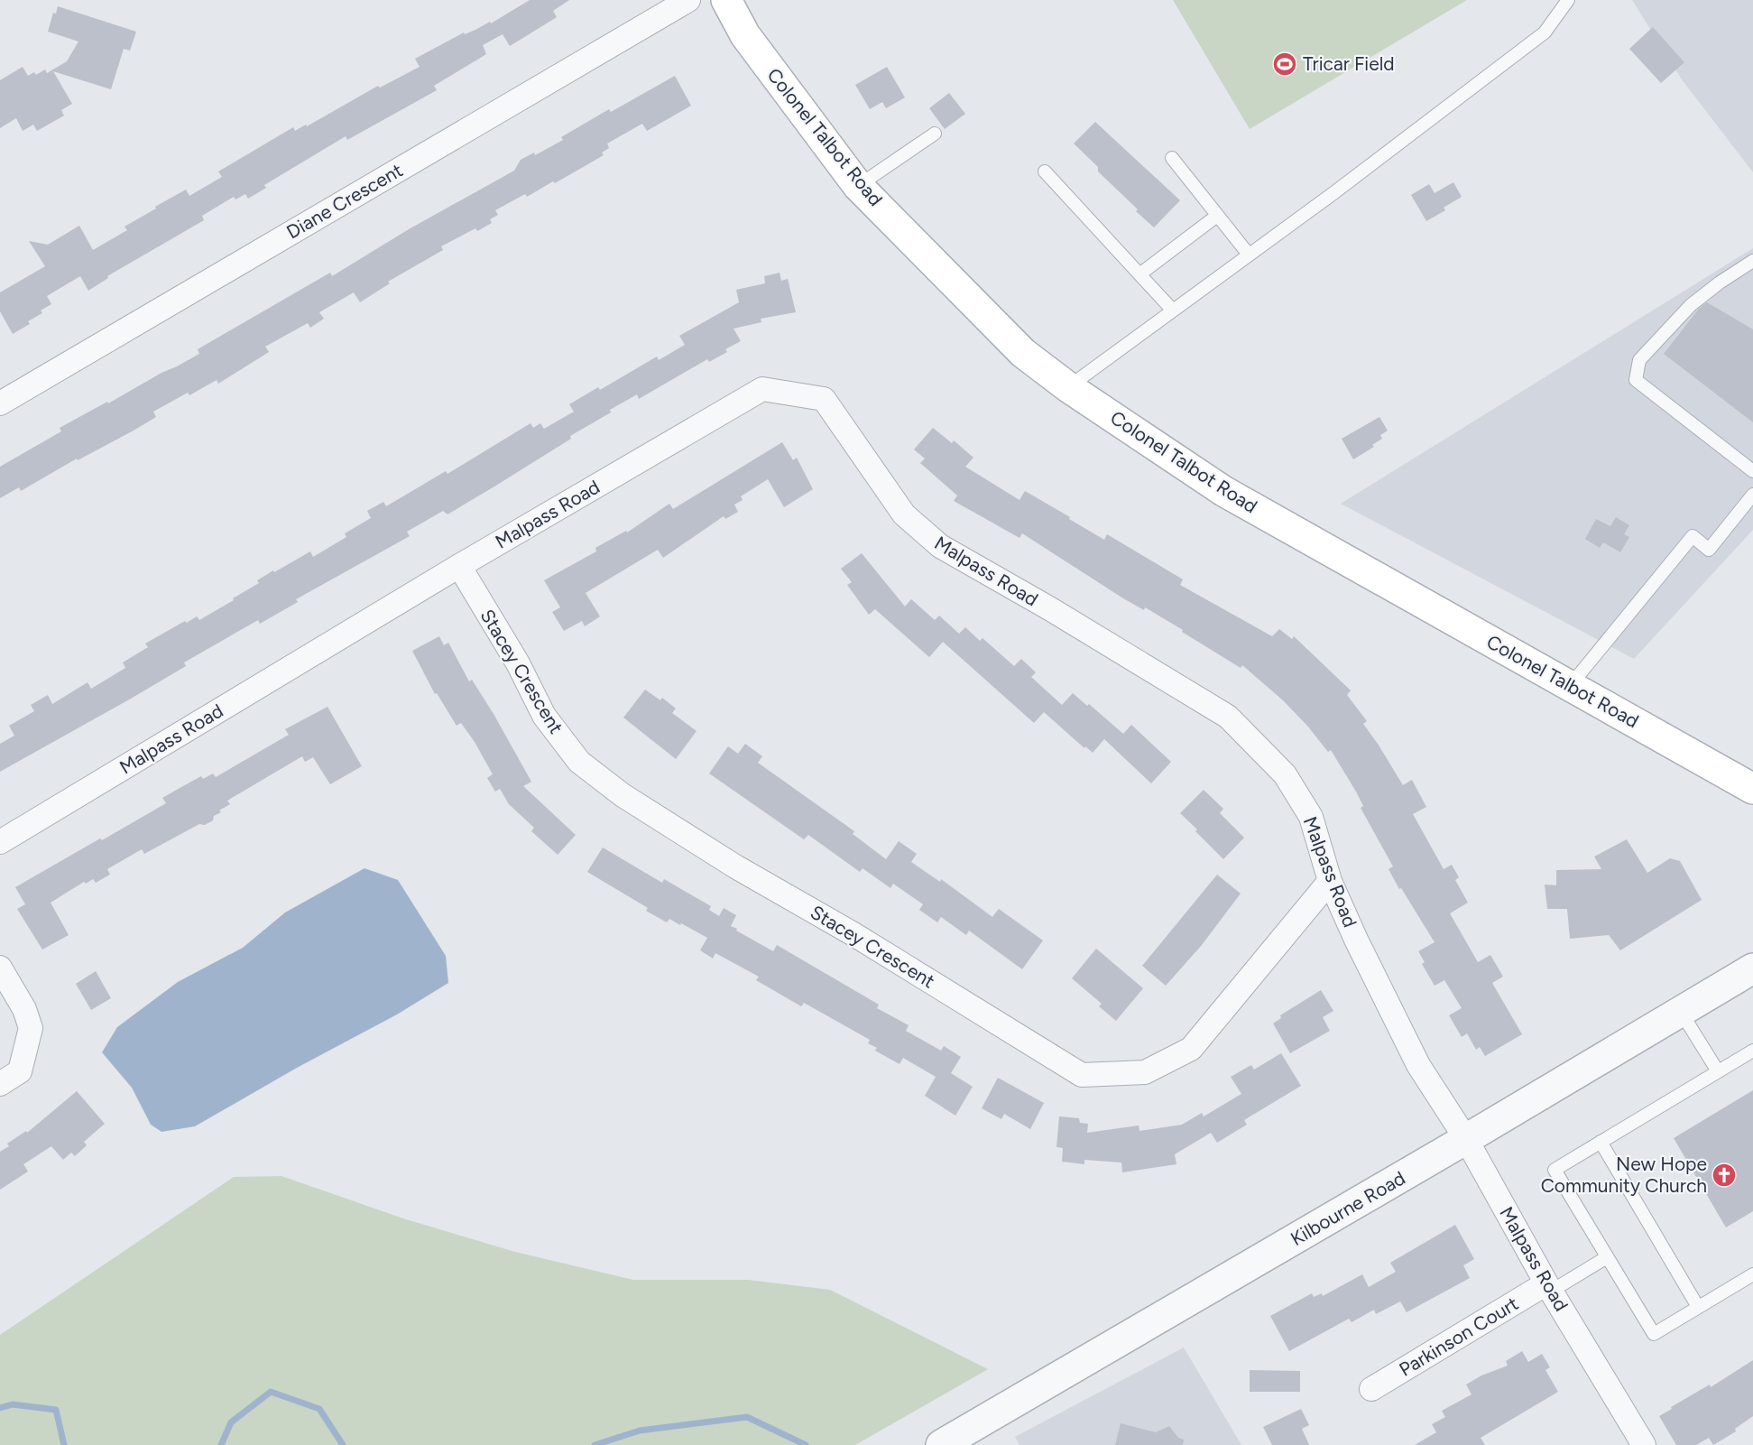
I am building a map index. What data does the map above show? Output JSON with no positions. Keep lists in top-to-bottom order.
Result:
{
  "streets": {
    "main road": ["Colonel Talbot Road"],
    "street": [
      "Diane Crescent",
      "Malpass Road",
      "Stacey Crescent",
      "Kilbourne Road",
      "Parkinson Court"
    ]
  },
  "crossings": [
    ["Malpass Road", "Stacey Crescent"],
    ["Malpass Road", "Kilbourne Road"],
    ["Malpass Road", "Parkinson Court"]
  ],
  "places": {
    "sports": ["Tricar Field"],
    "church": ["New Hope Community Church"]
  }
}
